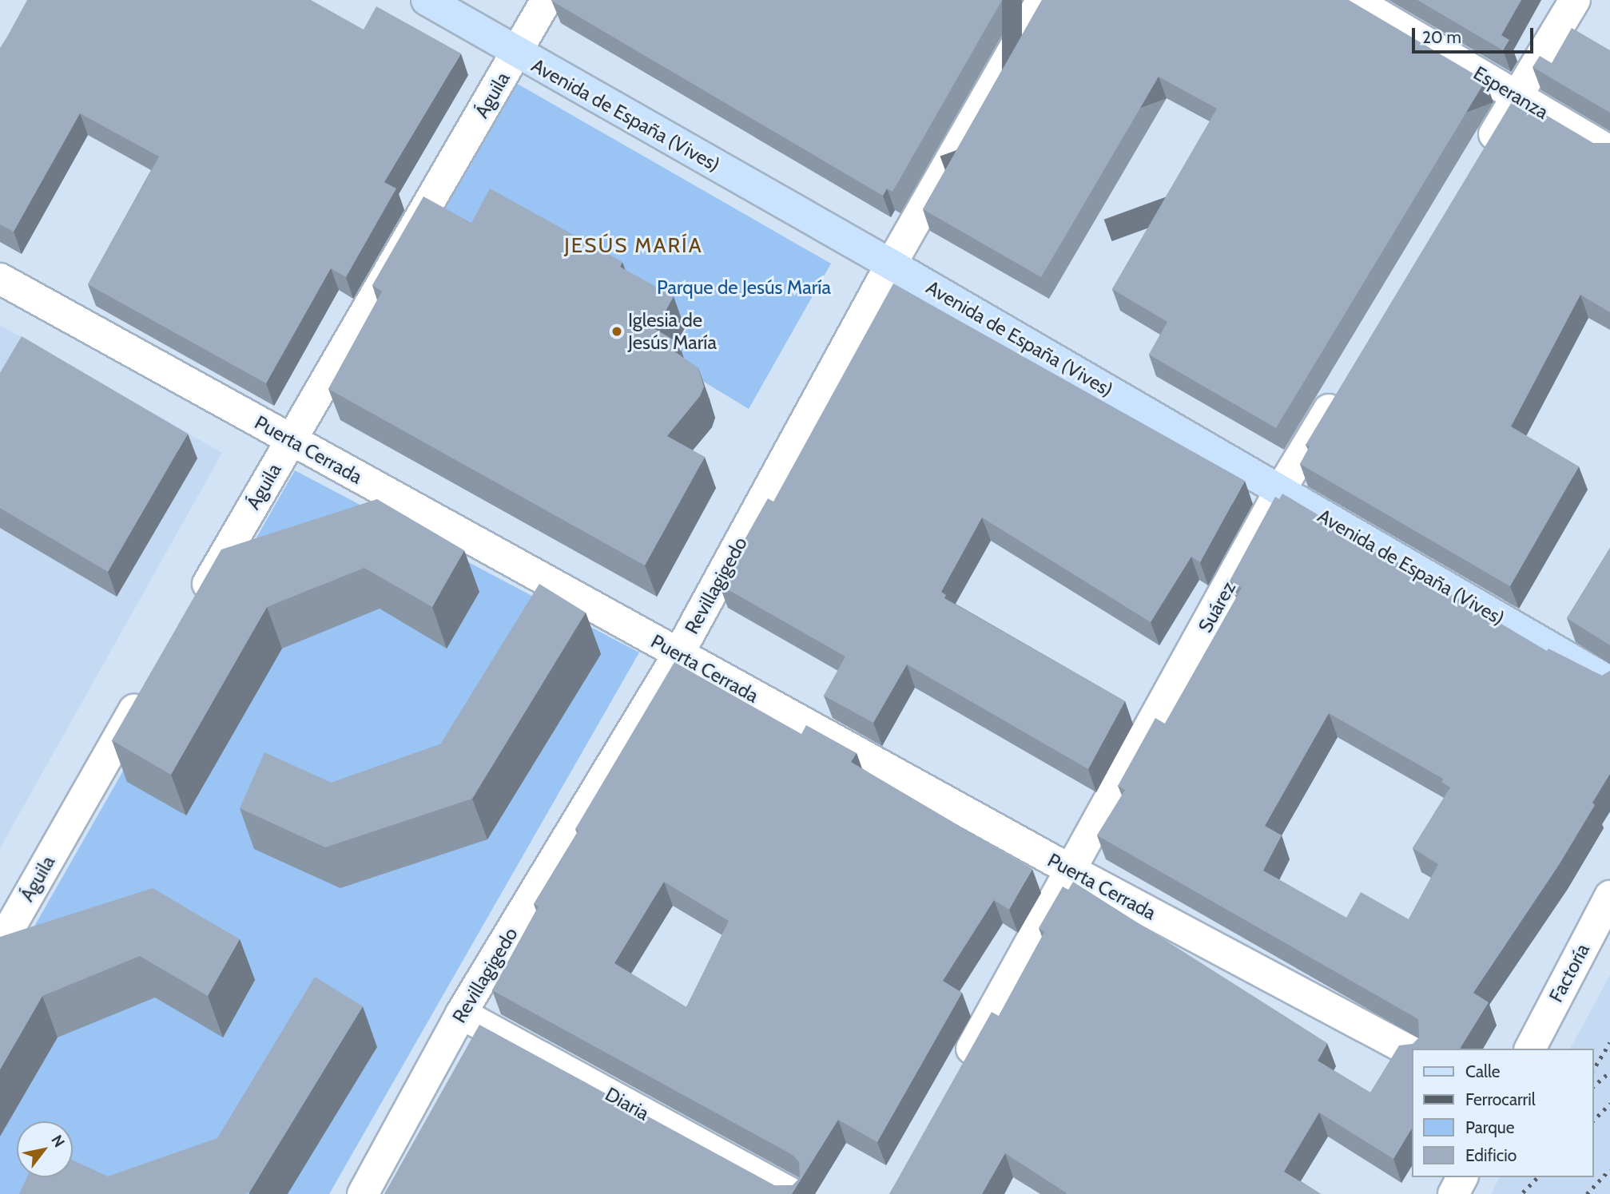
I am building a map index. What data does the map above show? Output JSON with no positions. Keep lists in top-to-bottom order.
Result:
{
  "streets": {
    "street": [
      "Esperanza",
      "Águila",
      "Avenida de España (Vives)",
      "Puerta Cerrada",
      "Revillagigedo",
      "Suárez",
      "Factoría",
      "Diaria"
    ]
  },
  "crossings": [
    ["Águila", "Avenida de España (Vives)"],
    ["Águila", "Puerta Cerrada"],
    ["Avenida de España (Vives)", "Revillagigedo"],
    ["Avenida de España (Vives)", "Suárez"],
    ["Puerta Cerrada", "Revillagigedo"],
    ["Puerta Cerrada", "Suárez"],
    ["Revillagigedo", "Diaria"]
  ],
  "districts": ["JESÚS MARÍA"],
  "parks": ["Parque de Jesús María"],
  "places": ["Iglesia de Jesús María"],
  "legend": [
    "Calle",
    "Ferrocarril",
    "Parque",
    "Edificio"
  ],
  "scale_bar": "20 m",
  "north": "top right"
}
